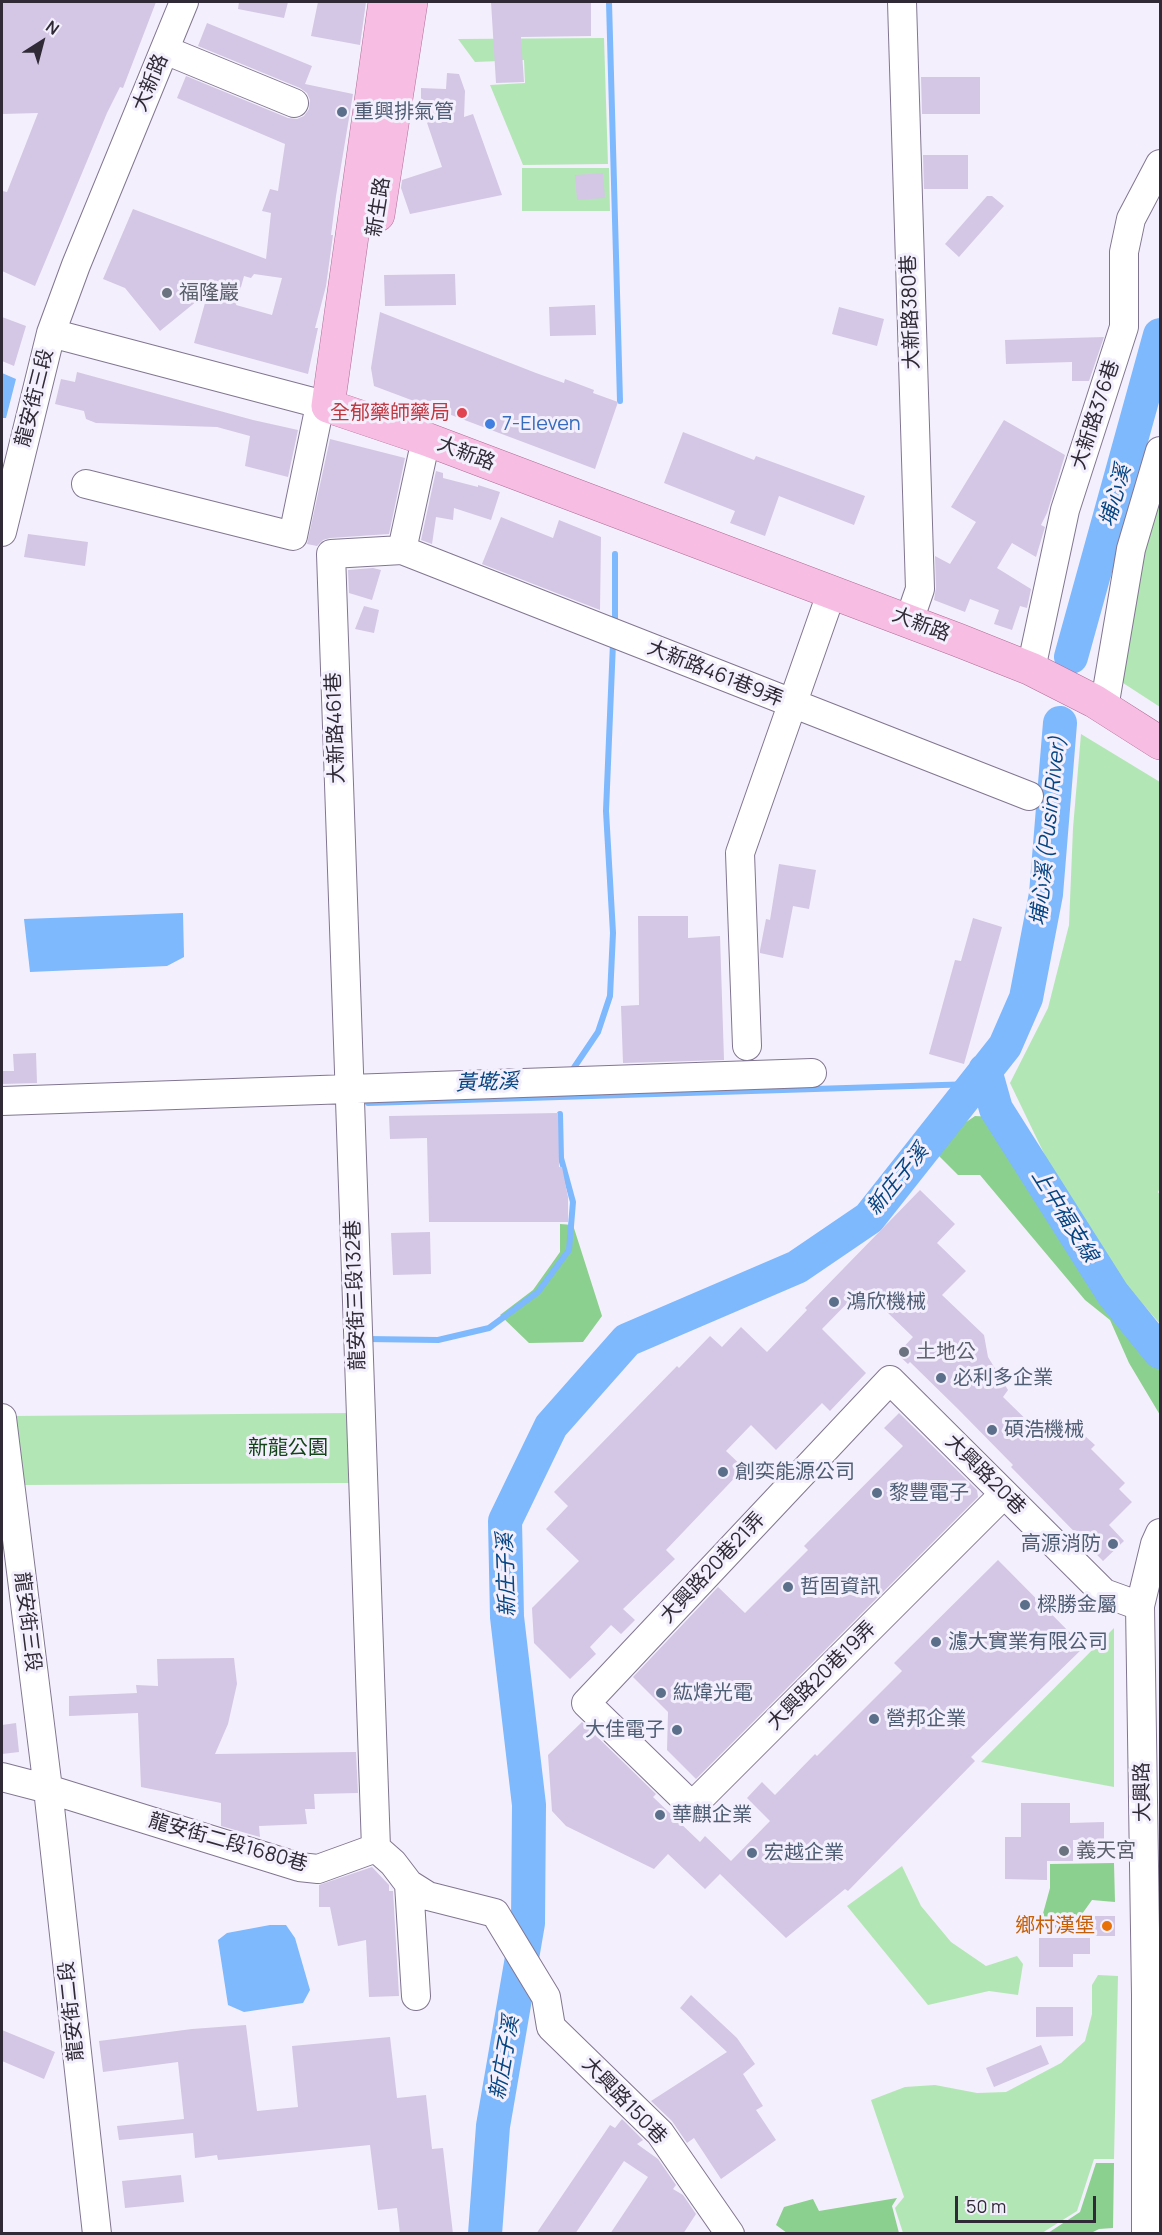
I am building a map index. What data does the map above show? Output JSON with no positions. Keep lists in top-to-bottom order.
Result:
{
  "streets": {
    "main road": ["大新路", "新生路"],
    "street": [
      "大新路380巷",
      "龍安街三段",
      "大新路376巷",
      "大新路461巷9弄",
      "大新路461巷",
      "龍安街三段132巷",
      "大興路20巷",
      "大興路20巷21弄",
      "大興路20巷19弄",
      "大興路",
      "龍安街二段1680巷",
      "龍安街二段",
      "大興路150巷"
    ]
  },
  "crossings": [
    ["大新路", "新生路"],
    ["大新路", "大新路380巷"],
    ["大新路", "龍安街三段"],
    ["大新路", "大新路376巷"],
    ["龍安街三段", "龍安街二段1680巷"],
    ["龍安街三段", "龍安街二段"],
    ["大新路461巷9弄", "大新路461巷"],
    ["大新路461巷", "龍安街三段132巷"],
    ["龍安街三段132巷", "龍安街二段1680巷"],
    ["大興路20巷", "大興路20巷21弄"],
    ["大興路20巷", "大興路20巷19弄"],
    ["大興路20巷", "大興路"],
    ["大興路20巷21弄", "大興路20巷19弄"],
    ["龍安街二段1680巷", "龍安街二段"]
  ],
  "water": [
    "埔心溪",
    "埔心溪 (Pusin River)",
    "黃墘溪",
    "新庄子溪",
    "上中福支線"
  ],
  "parks": ["新龍公園"],
  "places": [
    "重興排氣管",
    "福隆巖",
    "全郁藥師藥局",
    "7-Eleven",
    "鴻欣機械",
    "土地公",
    "必利多企業",
    "碩浩機械",
    "創奕能源公司",
    "黎豐電子",
    "高源消防",
    "哲固資訊",
    "樑勝金屬",
    "濾大實業有限公司",
    "紘煒光電",
    "營邦企業",
    "大佳電子",
    "華麒企業",
    "義天宮",
    "宏越企業",
    "鄉村漢堡"
  ],
  "scale_bar": "50 m",
  "north": "top right"
}
